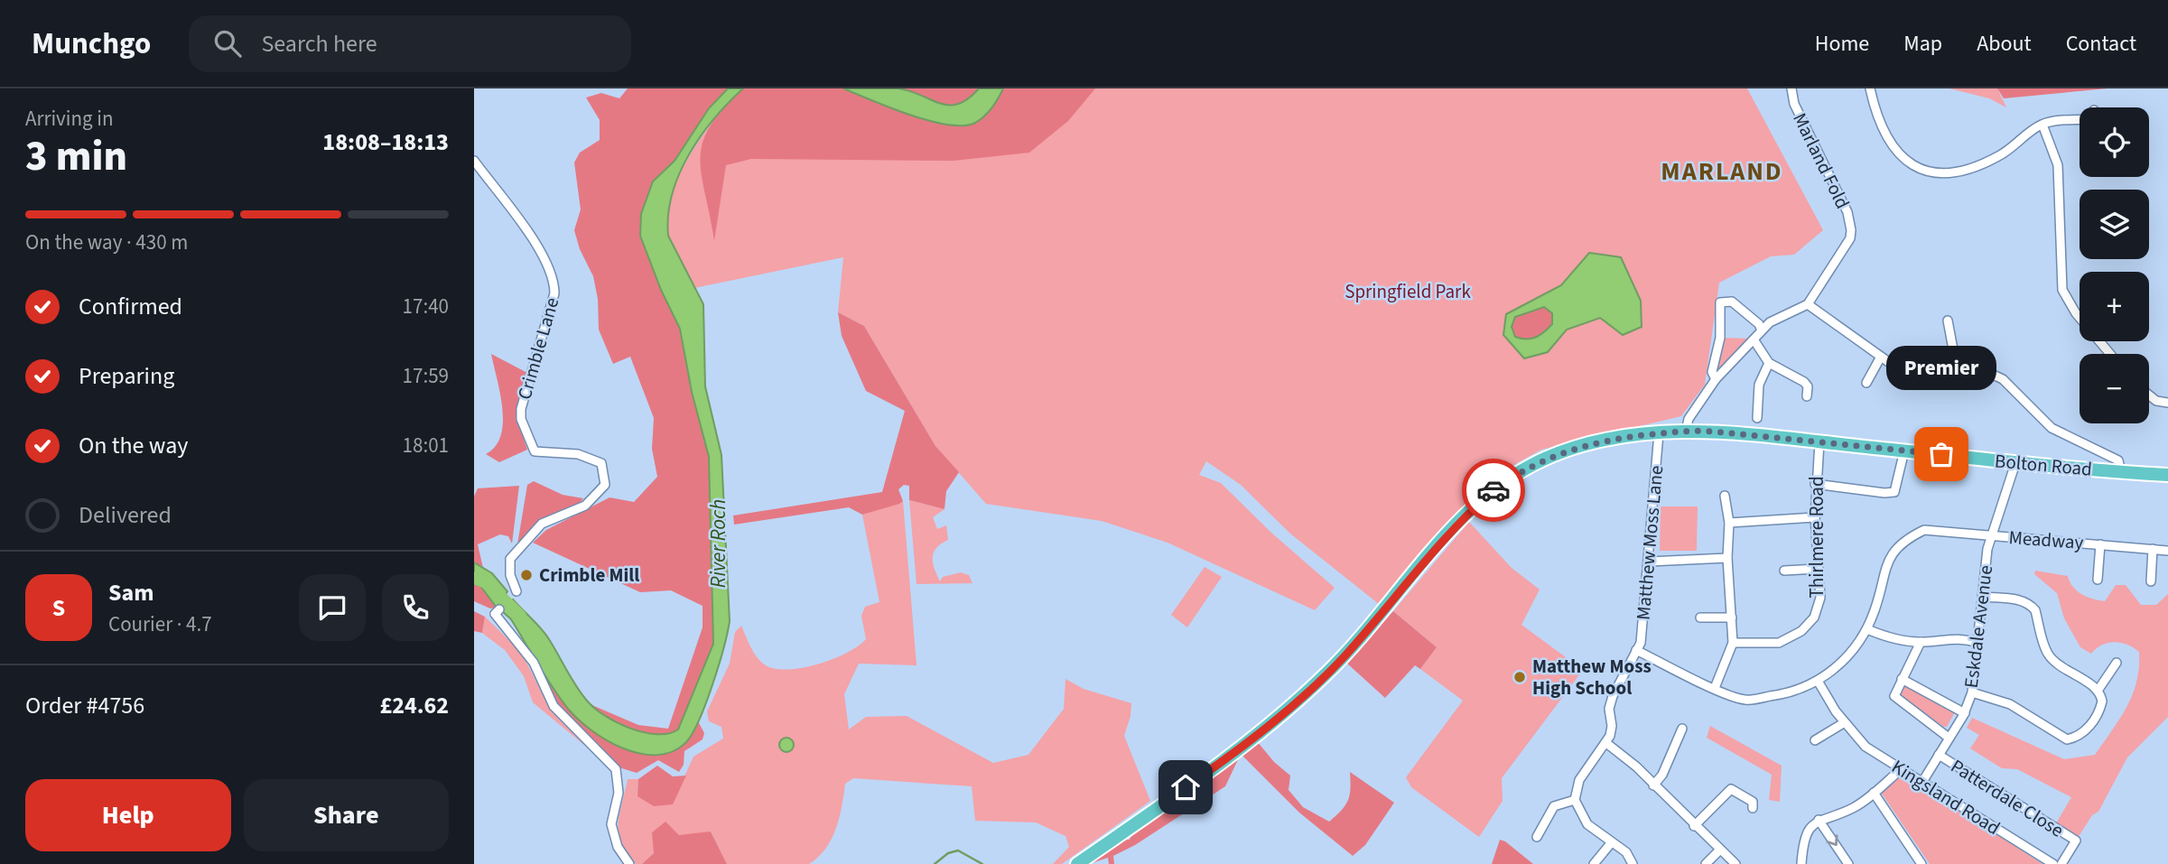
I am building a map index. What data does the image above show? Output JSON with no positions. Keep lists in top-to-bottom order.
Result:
{
  "streets": {
    "highway": ["Bolton Road"],
    "street": [
      "Marland Fold",
      "Crimble Lane",
      "Thirlmere Road",
      "Meadway",
      "Matthew Moss Lane",
      "Eskdale Avenue",
      "Kingsland Road",
      "Patterdale Close"
    ]
  },
  "crossings": [
    ["Marland Fold", "Bolton Road"],
    ["Bolton Road", "Thirlmere Road"],
    ["Bolton Road", "Matthew Moss Lane"],
    ["Bolton Road", "Eskdale Avenue"],
    ["Meadway", "Matthew Moss Lane"],
    ["Meadway", "Eskdale Avenue"],
    ["Meadway", "Kingsland Road"],
    ["Eskdale Avenue", "Kingsland Road"],
    ["Eskdale Avenue", "Patterdale Close"]
  ],
  "districts": ["MARLAND"],
  "water": ["River Roch"],
  "parks": ["Springfield Park"],
  "places": ["Premier", "Crimble Mill", "Matthew Moss High School"],
  "page": {
    "header": "Munchgo",
    "search": "Search here",
    "nav": [
      "Home",
      "Map",
      "About",
      "Contact"
    ],
    "heading": ["3 min", "Arriving in", "18:08–18:13"],
    "panel": [
      "Sam",
      "Courier · 4.7",
      "Order #4756",
      "£24.62"
    ],
    "map_buttons": ["+", "−"],
    "bar": "On the way · 430 m",
    "list": [
      ["Confirmed", "17:40"],
      ["Preparing", "17:59"],
      ["On the way", "18:01"],
      "Delivered"
    ],
    "bubble": "Premier",
    "round": "S",
    "buttons": ["Help", "Share"]
  }
}
